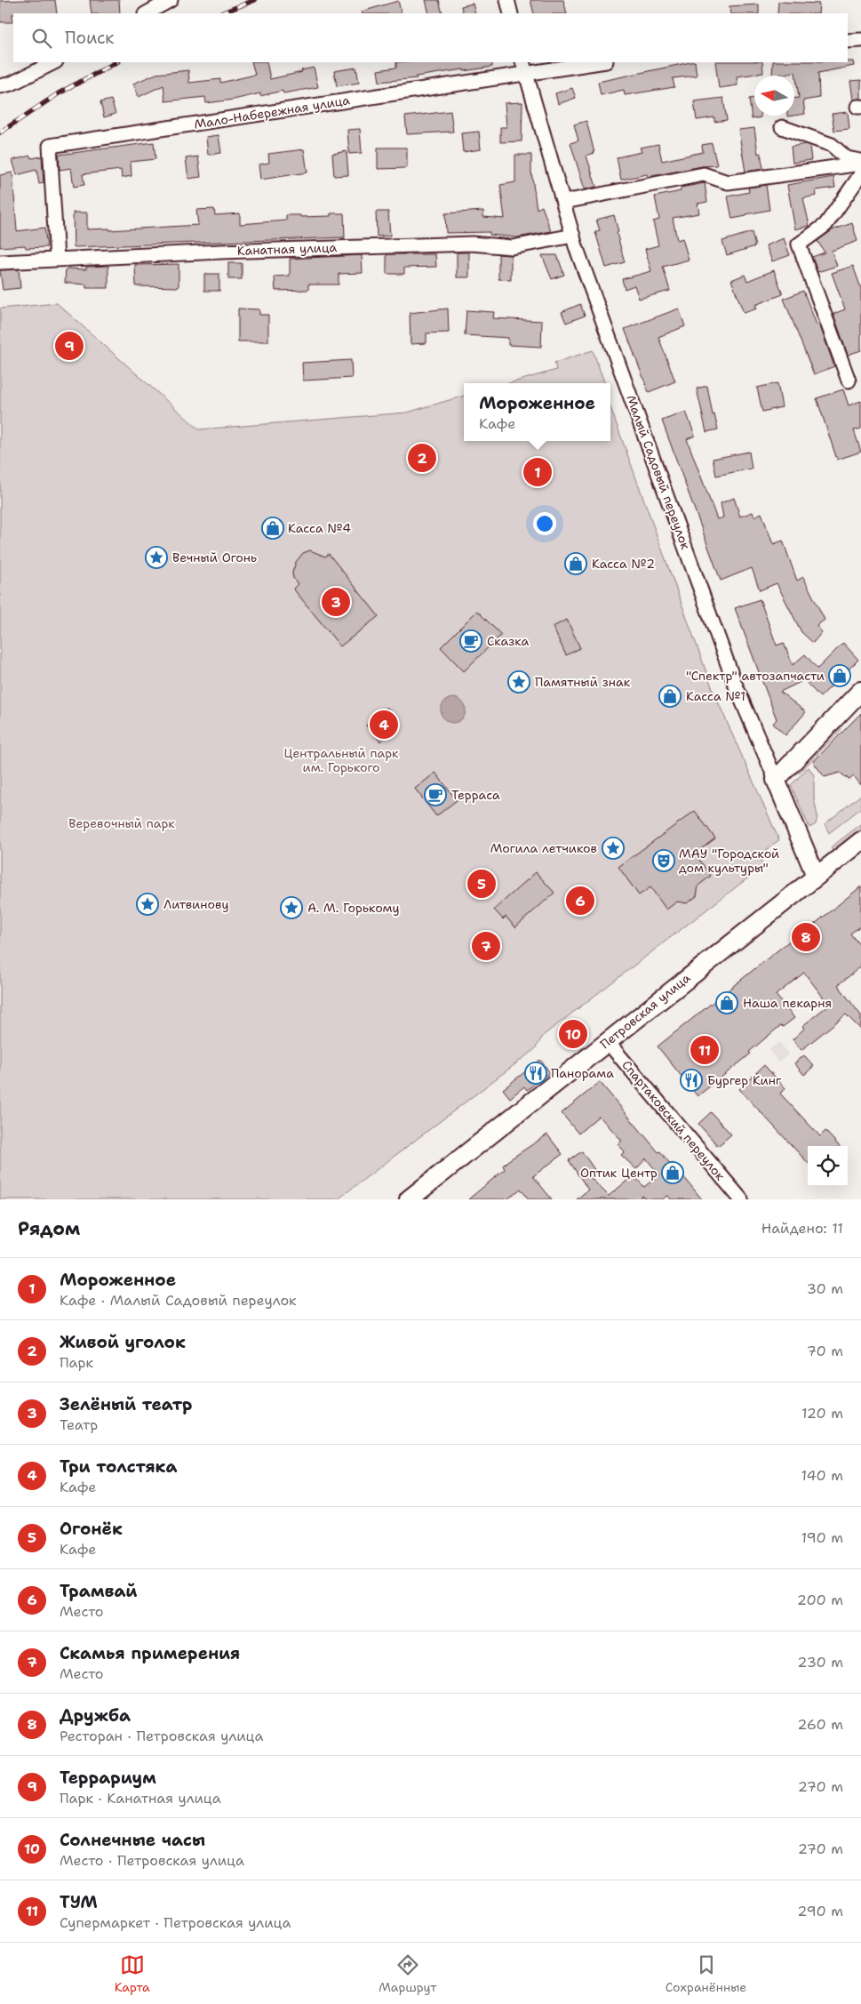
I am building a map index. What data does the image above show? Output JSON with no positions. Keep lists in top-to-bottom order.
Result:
{
  "streets": {
    "main road": ["Малый Садовый переулок", "Петровская улица"],
    "street": ["Мало-Набережная улица", "Канатная улица", "Спартаковский переулок"]
  },
  "crossings": [
    ["Мало-Набережная улица", "Канатная улица"],
    ["Мало-Набережная улица", "Малый Садовый переулок"],
    ["Канатная улица", "Малый Садовый переулок"],
    ["Малый Садовый переулок", "Петровская улица"],
    ["Петровская улица", "Спартаковский переулок"]
  ],
  "parks": ["Центральный парк им. Горького", "Веревочный парк"],
  "places": {
    "shop": [
      "Касса №4",
      "Касса №2",
      "\"Спектр\" автозапчасти",
      "Касса №1",
      "Наша пекарня",
      "Оптик Центр"
    ],
    "place": [
      "Вечный Огонь",
      "Памятный знак",
      "Могила летчиков",
      "Литвинову",
      "А. М. Горькому"
    ],
    "cafe": ["Сказка", "Терраса"],
    "theatre": ["МАУ \"Городской дом культуры\""],
    "restaurant": ["Панорама", "Бургер Кинг"]
  },
  "north": "left",
  "page": {
    "search": "Поиск",
    "pins": [
      "9",
      "2",
      "1",
      "3",
      "4",
      "5",
      "6",
      "8",
      "7",
      "10",
      "11"
    ],
    "popup": ["Мороженное", "Кафе"],
    "heading": ["Рядом", "Найдено: 11"],
    "list": [
      {
        "mark": "1",
        "name": "Мороженное",
        "note": "Кафе · Малый Садовый переулок",
        "value": "30 m"
      },
      {
        "mark": "2",
        "name": "Живой уголок",
        "note": "Парк",
        "value": "70 m"
      },
      {
        "mark": "3",
        "name": "Зелёный театр",
        "note": "Театр",
        "value": "120 m"
      },
      {
        "mark": "4",
        "name": "Три толстяка",
        "note": "Кафе",
        "value": "140 m"
      },
      {
        "mark": "5",
        "name": "Огонёк",
        "note": "Кафе",
        "value": "190 m"
      },
      {
        "mark": "6",
        "name": "Трамвай",
        "note": "Место",
        "value": "200 m"
      },
      {
        "mark": "7",
        "name": "Скамья примерения",
        "note": "Место",
        "value": "230 m"
      },
      {
        "mark": "8",
        "name": "Дружба",
        "note": "Ресторан · Петровская улица",
        "value": "260 m"
      },
      {
        "mark": "9",
        "name": "Террариум",
        "note": "Парк · Канатная улица",
        "value": "270 m"
      },
      {
        "mark": "10",
        "name": "Солнечные часы",
        "note": "Место · Петровская улица",
        "value": "270 m"
      },
      {
        "mark": "11",
        "name": "ТУМ",
        "note": "Супермаркет · Петровская улица",
        "value": "290 m"
      }
    ],
    "nav": ["Карта", "Маршрут", "Сохранённые"]
  }
}
